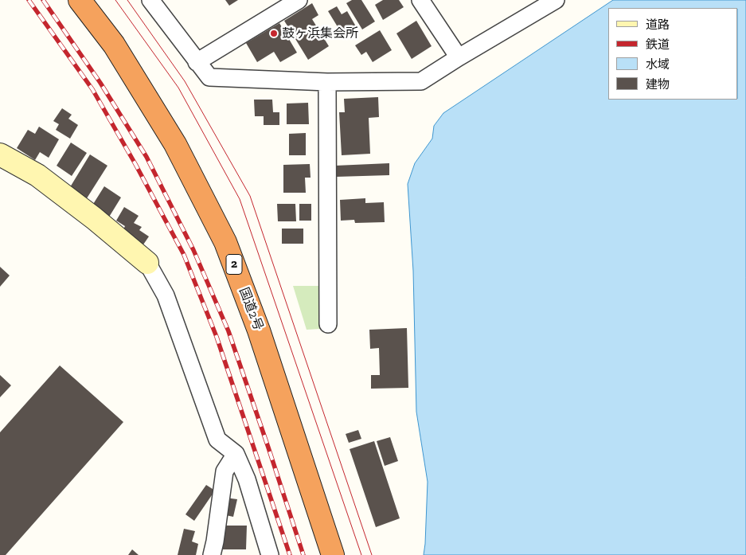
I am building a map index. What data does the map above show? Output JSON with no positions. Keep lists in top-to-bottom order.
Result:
{
  "streets": {
    "highway": ["2", "国道2号"]
  },
  "places": ["鼓ヶ浜集会所"],
  "legend": [
    "道路",
    "鉄道",
    "水域",
    "建物"
  ]
}
